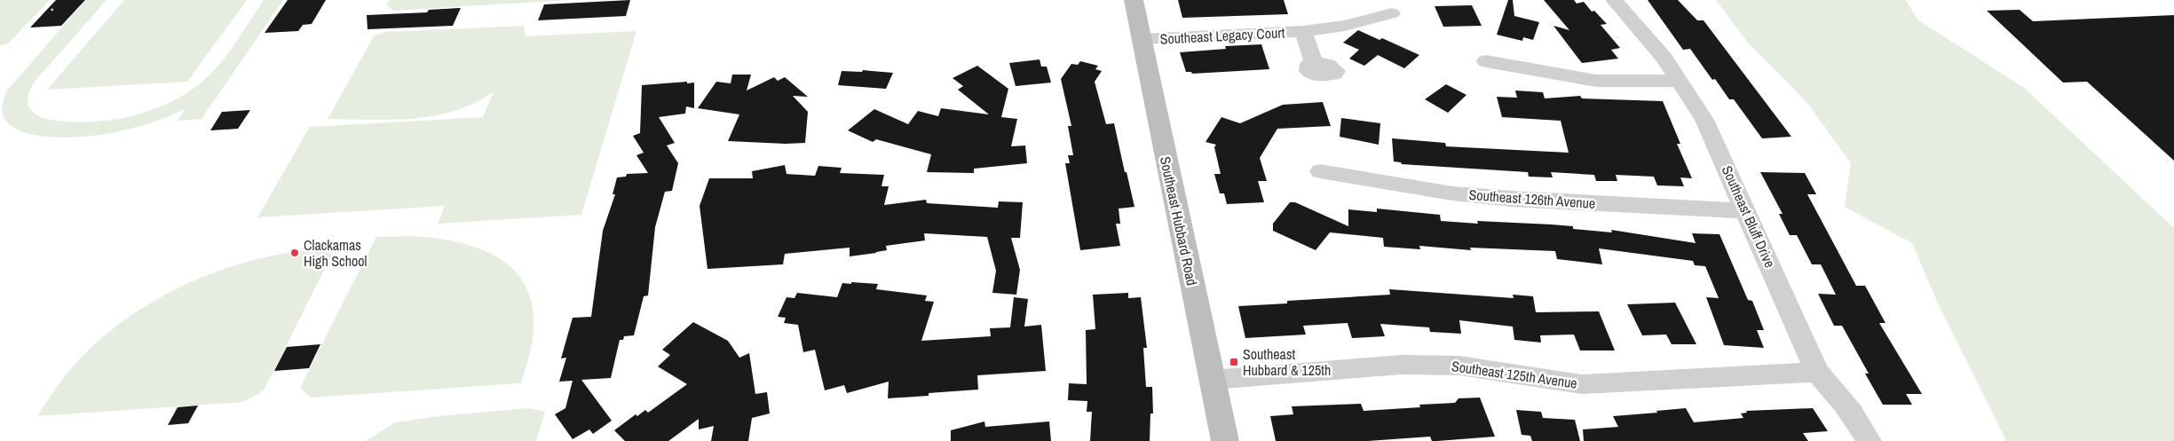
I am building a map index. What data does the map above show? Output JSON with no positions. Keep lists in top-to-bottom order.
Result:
{
  "streets": {
    "main road": ["Southeast Hubbard Road"],
    "street": [
      "Southeast Legacy Court",
      "Southeast 126th Avenue",
      "Southeast Bluff Drive",
      "Southeast 125th Avenue"
    ]
  },
  "crossings": [
    ["Southeast Legacy Court", "Southeast Hubbard Road"],
    ["Southeast 126th Avenue", "Southeast Bluff Drive"],
    ["Southeast Bluff Drive", "Southeast 125th Avenue"],
    ["Southeast Hubbard Road", "Southeast 125th Avenue"]
  ],
  "places": {
    "other": ["Clackamas High School"],
    "transit": ["Southeast Hubbard & 125th"]
  }
}
